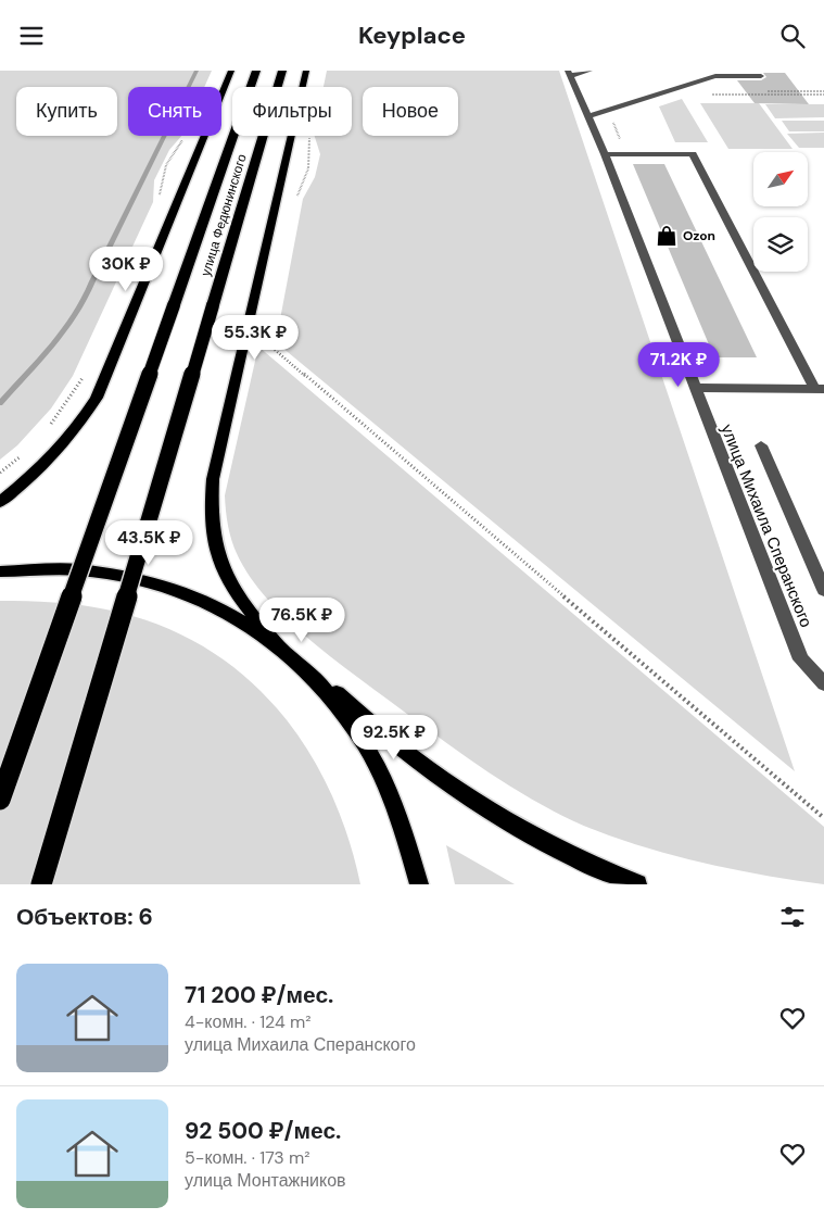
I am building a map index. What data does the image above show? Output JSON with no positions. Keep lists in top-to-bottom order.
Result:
{
  "streets": {
    "highway": ["улица Федюнинского"],
    "street": ["улица Михаила Сперанского"]
  },
  "places": {
    "shop": ["Ozon"]
  },
  "north": "top right",
  "page": {
    "header": "Keyplace",
    "chip": [
      "Купить",
      "Снять",
      "Фильтры",
      "Новое"
    ],
    "price": [
      "30K ₽",
      "55.3K ₽",
      "71.2K ₽",
      "43.5K ₽",
      "76.5K ₽",
      "92.5K ₽"
    ],
    "heading": "Объектов: 6",
    "list": [
      {
        "name": "71 200 ₽/мес.",
        "note": "4-комн. · 124 m² · улица Михаила Сперанского"
      },
      {
        "name": "92 500 ₽/мес.",
        "note": "5-комн. · 173 m² · улица Монтажников"
      }
    ]
  }
}
